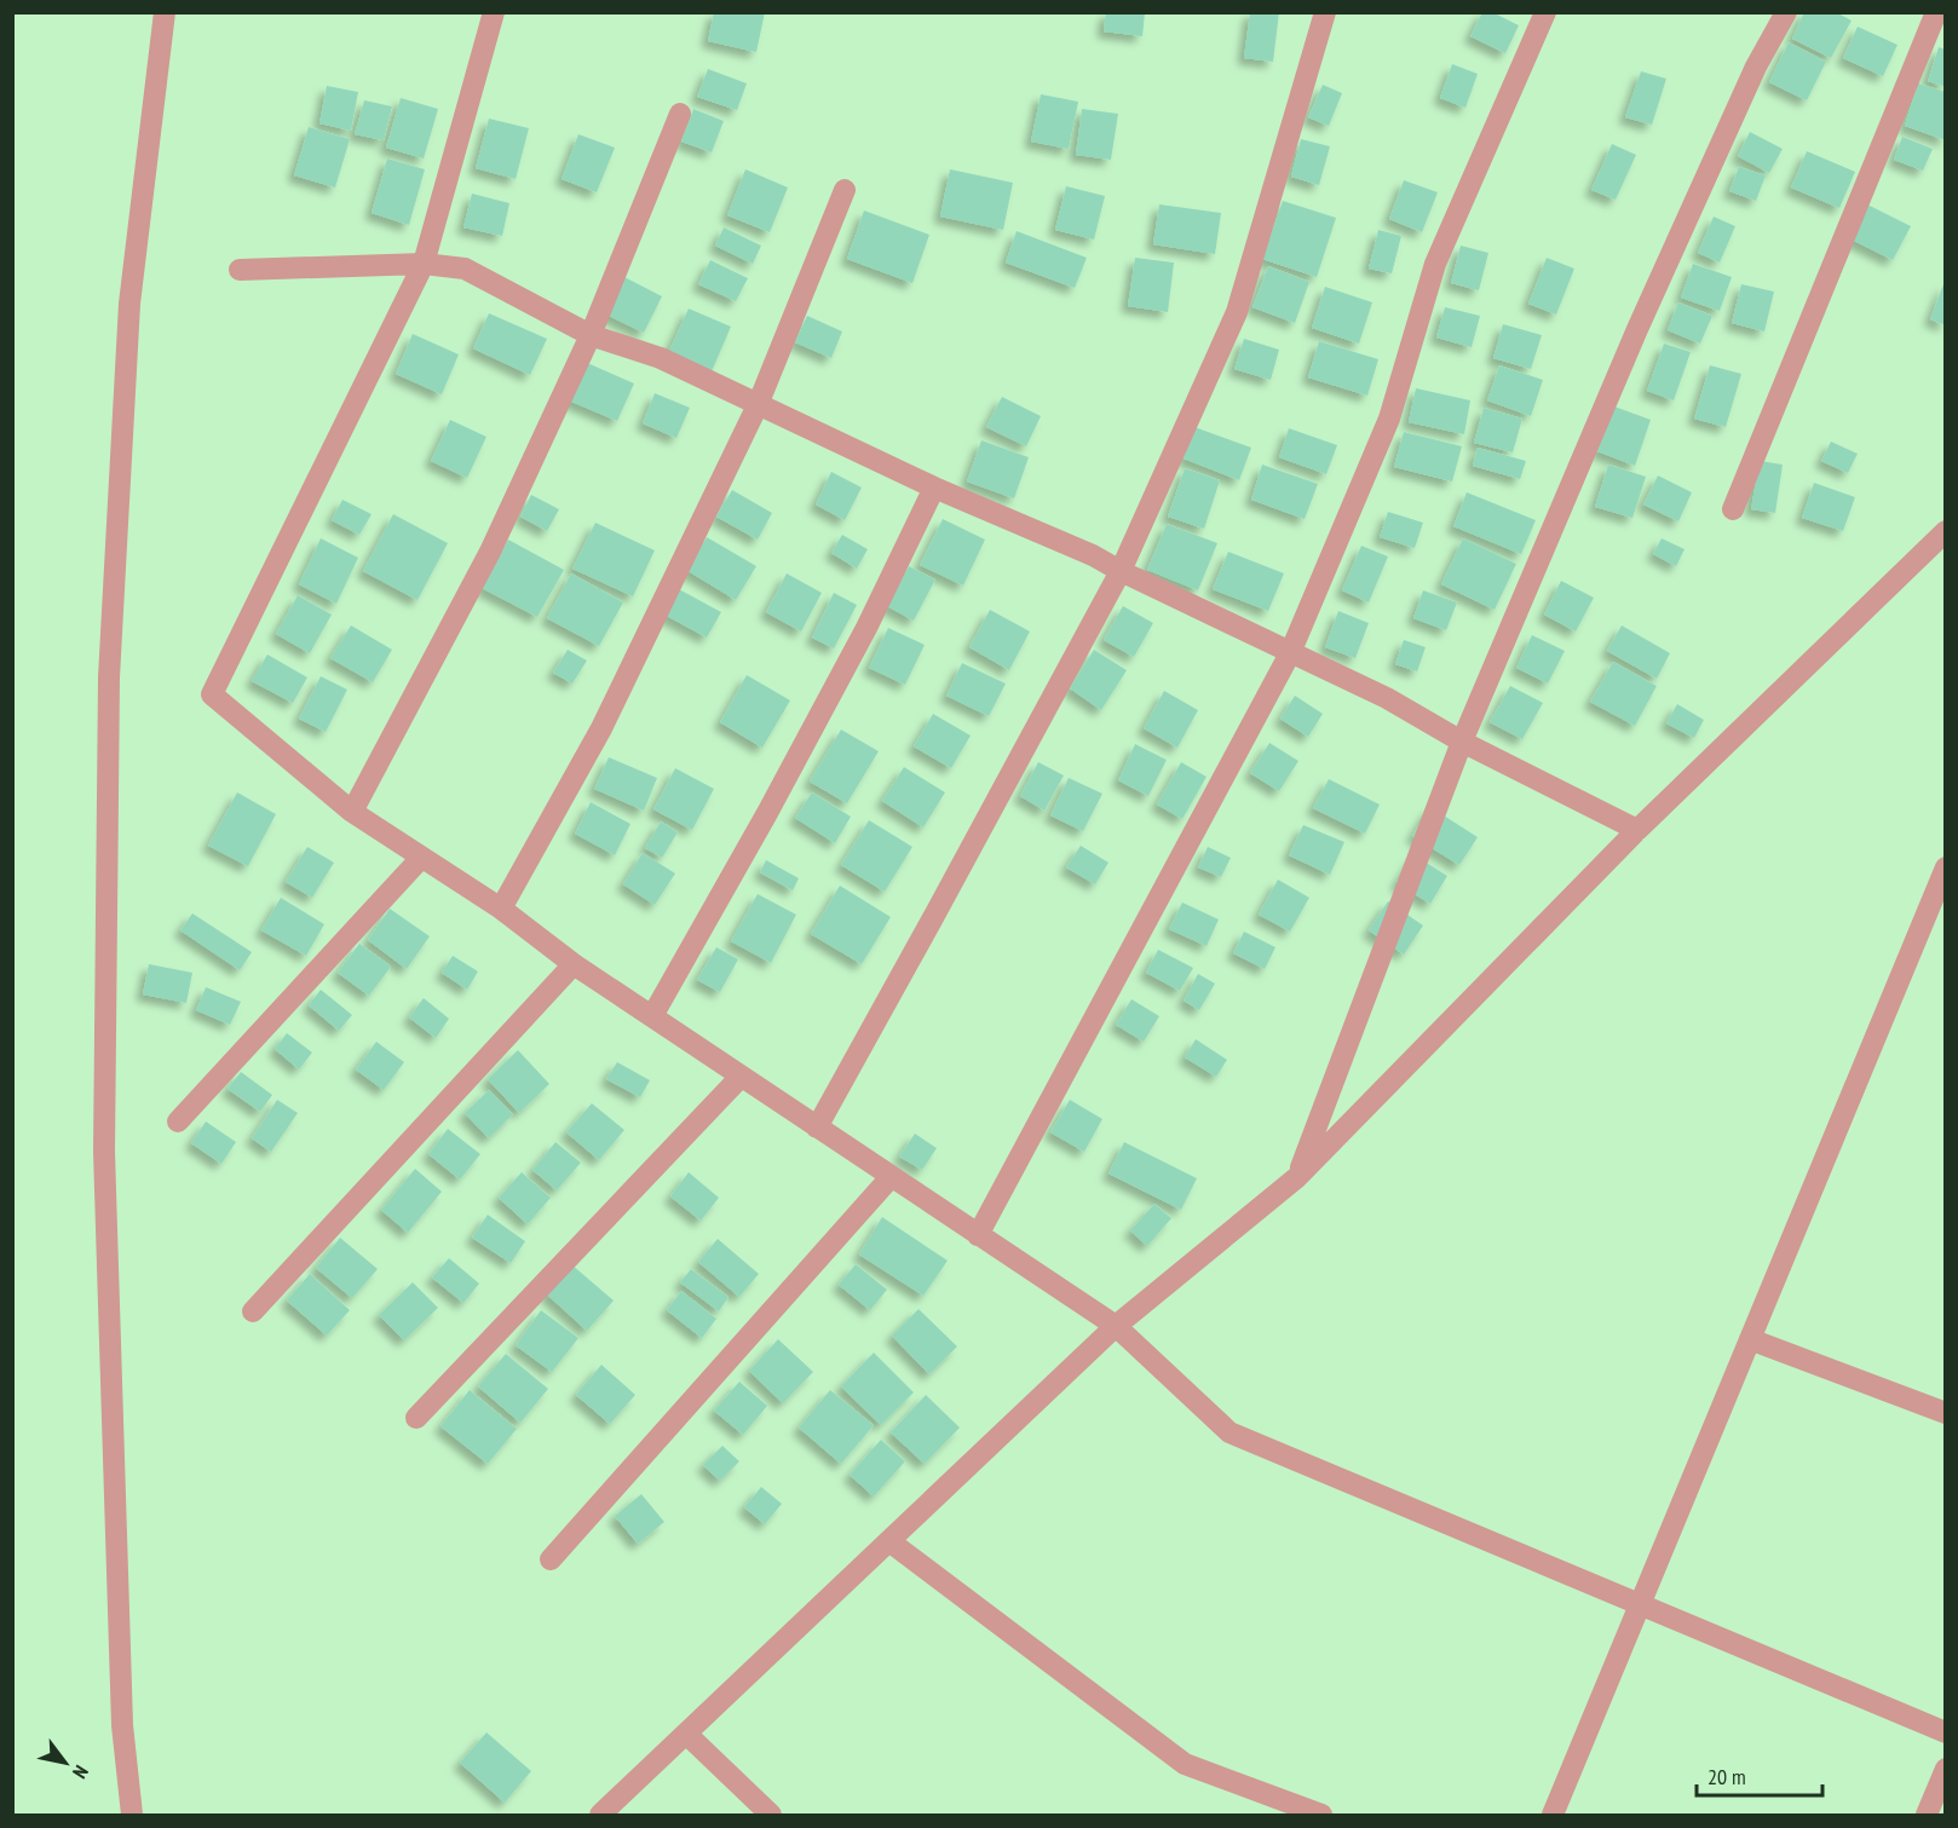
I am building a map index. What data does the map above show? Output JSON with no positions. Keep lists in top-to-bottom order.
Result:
{
  "scale_bar": "20 m",
  "north": "bottom right"
}
